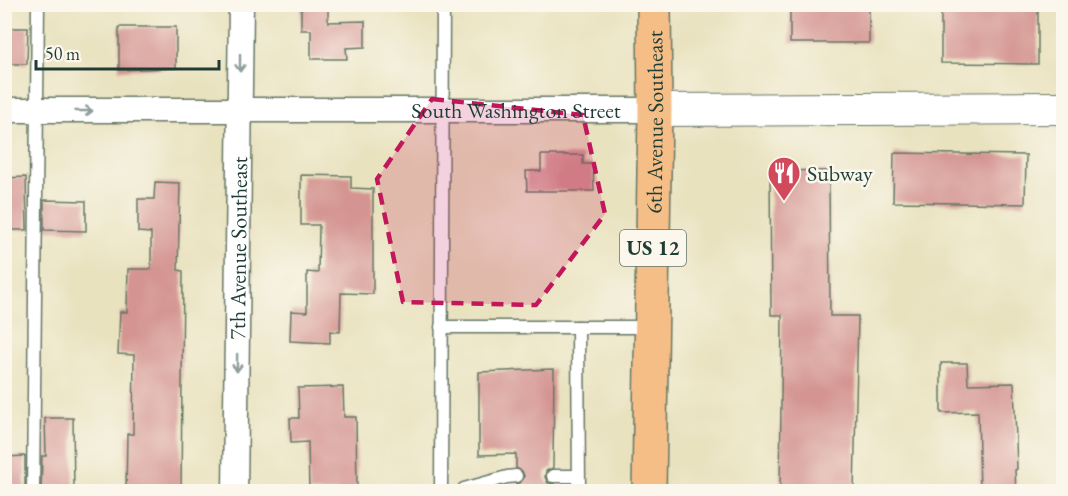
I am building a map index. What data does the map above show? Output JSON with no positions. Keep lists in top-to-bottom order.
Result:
{
  "streets": {
    "highway": ["6th Avenue Southeast", "US 12"],
    "street": ["South Washington Street", "7th Avenue Southeast"]
  },
  "crossings": [
    ["South Washington Street", "6th Avenue Southeast"],
    ["South Washington Street", "7th Avenue Southeast"]
  ],
  "one_way": ["7th Avenue Southeast"],
  "places": {
    "restaurant": ["Subway"]
  },
  "scale_bar": "50 m"
}
